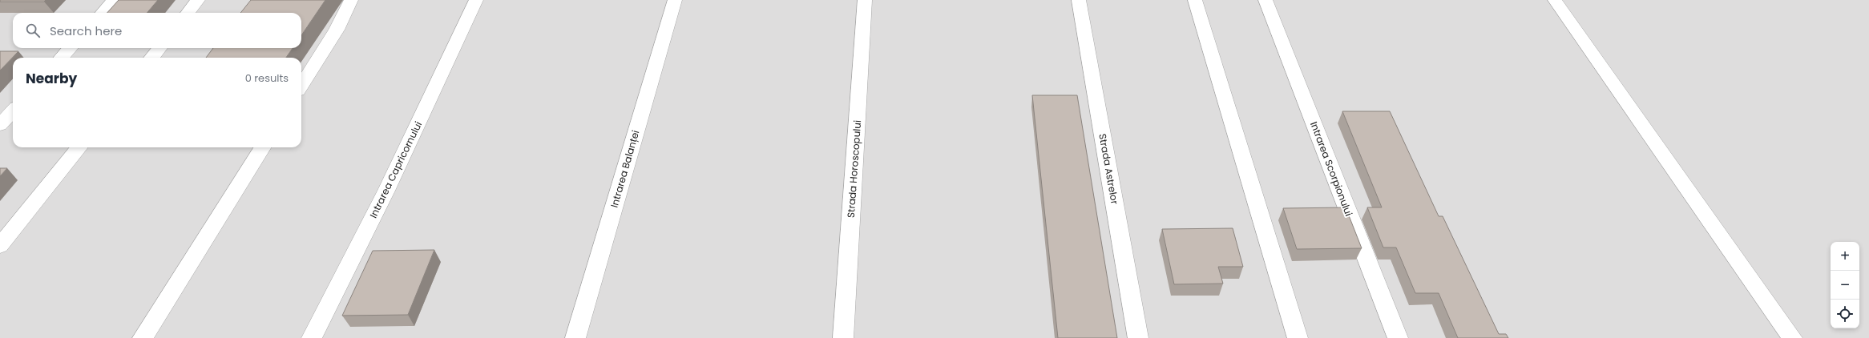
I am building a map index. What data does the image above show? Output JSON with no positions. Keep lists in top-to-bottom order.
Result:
{
  "streets": {
    "street": [
      "Intrarea Balanței",
      "Strada Horoscopului",
      "Strada Astrelor",
      "Intrarea Scorpionului",
      "Intrarea Capricornului"
    ]
  },
  "page": {
    "search": "Search here",
    "heading": ["Nearby", "0 results"],
    "map_buttons": ["+", "−"]
  }
}
